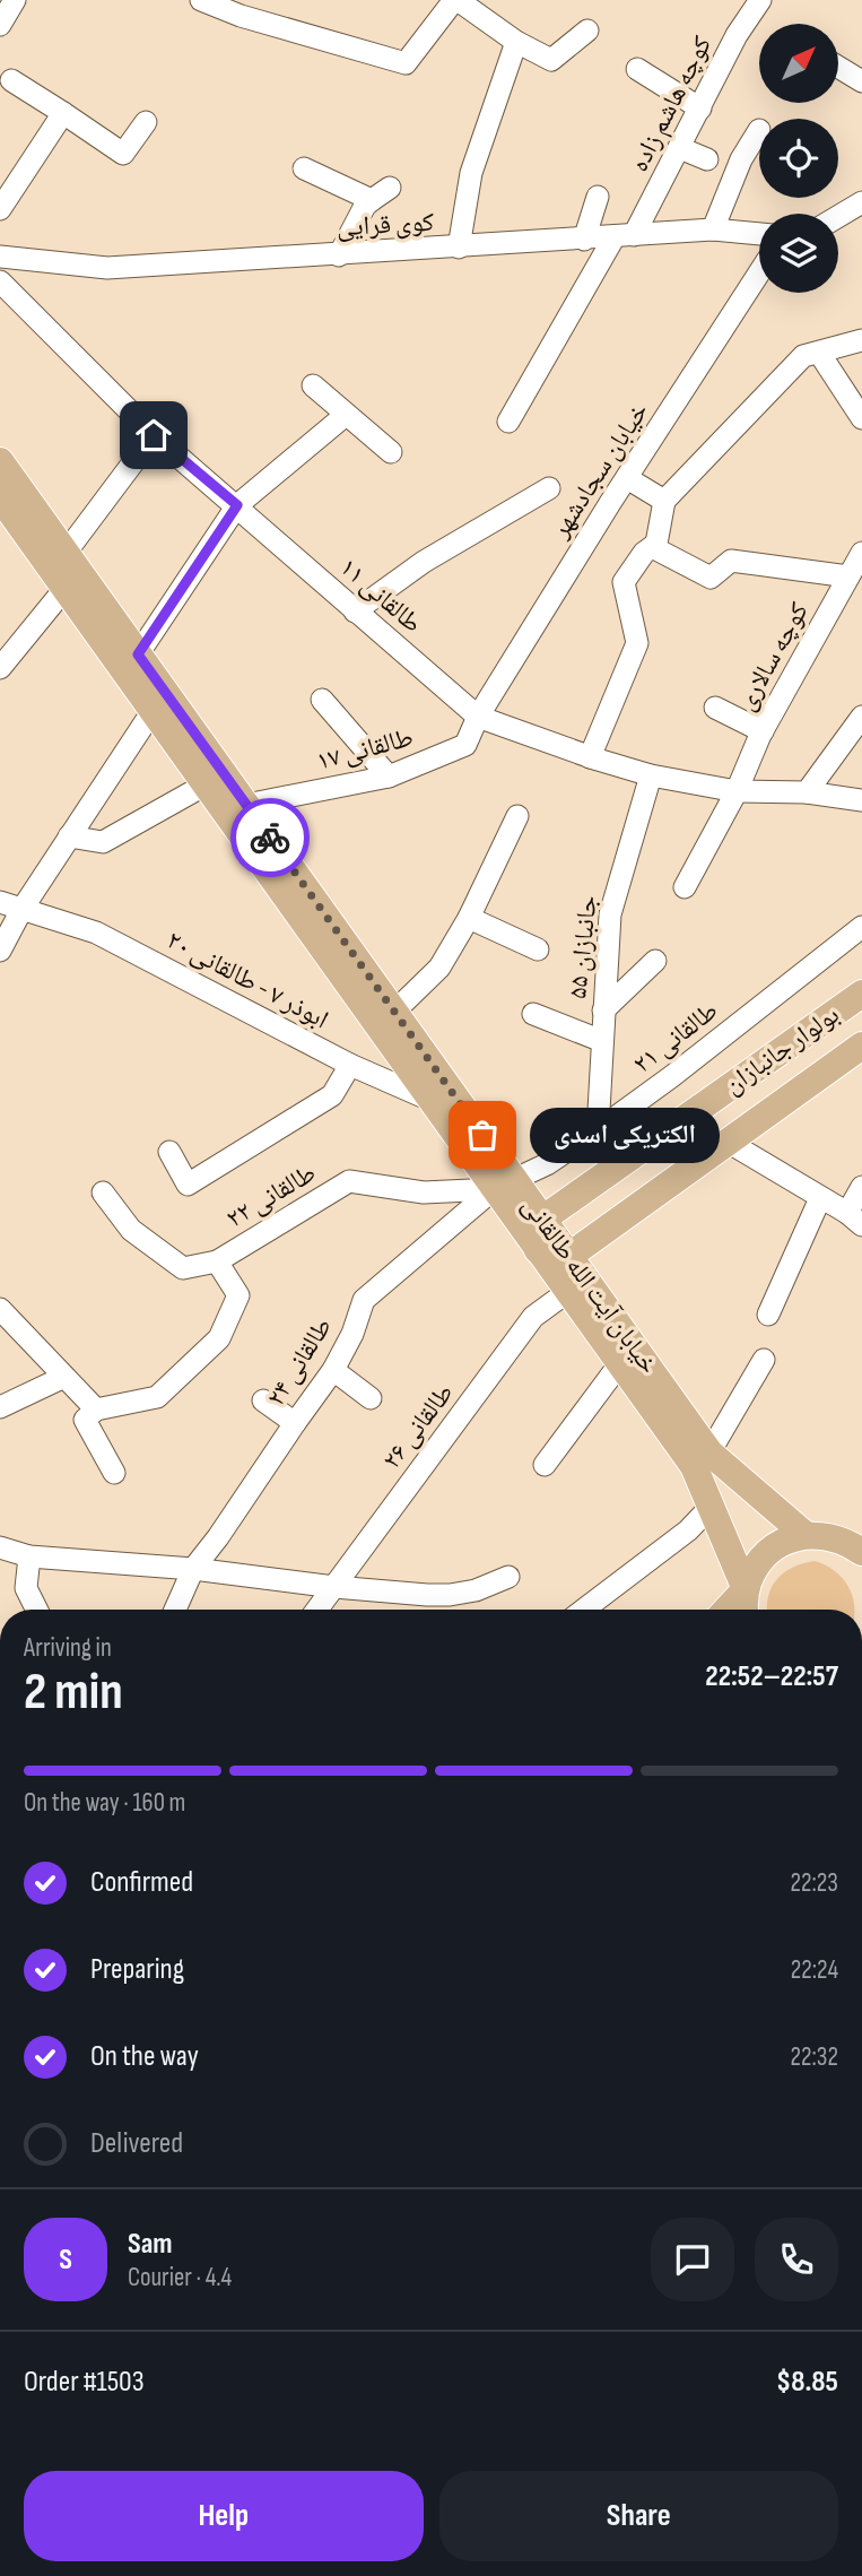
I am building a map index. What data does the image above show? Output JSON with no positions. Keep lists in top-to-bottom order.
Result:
{
  "streets": {
    "main road": ["بولوار جانبازان", "خیابان آیت الله طالقانی"],
    "street": [
      "کوچه هاشم زاده",
      "کوی قرایی",
      "خیابان سجادشهر",
      "طالقانی ۱۱",
      "کوچه سالاری",
      "طالقانی ۱۷",
      "جانبازان ۵۵",
      "ابوذر ۷ - طالقانی ۲۰",
      "طالقانی ۲۱",
      "طالقانی ۲۲",
      "طالقانی ۲۴",
      "طالقانی ۲۶"
    ]
  },
  "crossings": [
    ["کوچه هاشم زاده", "کوی قرایی"],
    ["خیابان سجادشهر", "طالقانی ۱۱"],
    ["خیابان سجادشهر", "طالقانی ۱۷"],
    ["طالقانی ۱۱", "کوچه سالاری"],
    ["طالقانی ۱۱", "طالقانی ۱۷"],
    ["طالقانی ۱۱", "جانبازان ۵۵"],
    ["طالقانی ۱۷", "خیابان آیت الله طالقانی"],
    ["جانبازان ۵۵", "طالقانی ۲۱"],
    ["ابوذر ۷ - طالقانی ۲۰", "خیابان آیت الله طالقانی"],
    ["طالقانی ۲۱", "طالقانی ۲۲"],
    ["طالقانی ۲۱", "خیابان آیت الله طالقانی"],
    ["طالقانی ۲۱", "طالقانی ۲۴"],
    ["بولوار جانبازان", "خیابان آیت الله طالقانی"],
    ["طالقانی ۲۲", "خیابان آیت الله طالقانی"],
    ["طالقانی ۲۲", "طالقانی ۲۴"],
    ["خیابان آیت الله طالقانی", "طالقانی ۲۴"],
    ["خیابان آیت الله طالقانی", "طالقانی ۲۶"]
  ],
  "places": ["الکتریکی اسدی"],
  "north": "top right",
  "page": {
    "bubble": "الکتریکی اسدی",
    "heading": ["2 min", "Arriving in", "22:52–22:57"],
    "panel": [
      "Sam",
      "Courier · 4.4",
      "Order #1503",
      "$8.85"
    ],
    "bar": "On the way · 160 m",
    "list": [
      ["Confirmed", "22:23"],
      ["Preparing", "22:24"],
      ["On the way", "22:32"],
      "Delivered"
    ],
    "round": "S",
    "buttons": ["Help", "Share"]
  }
}
